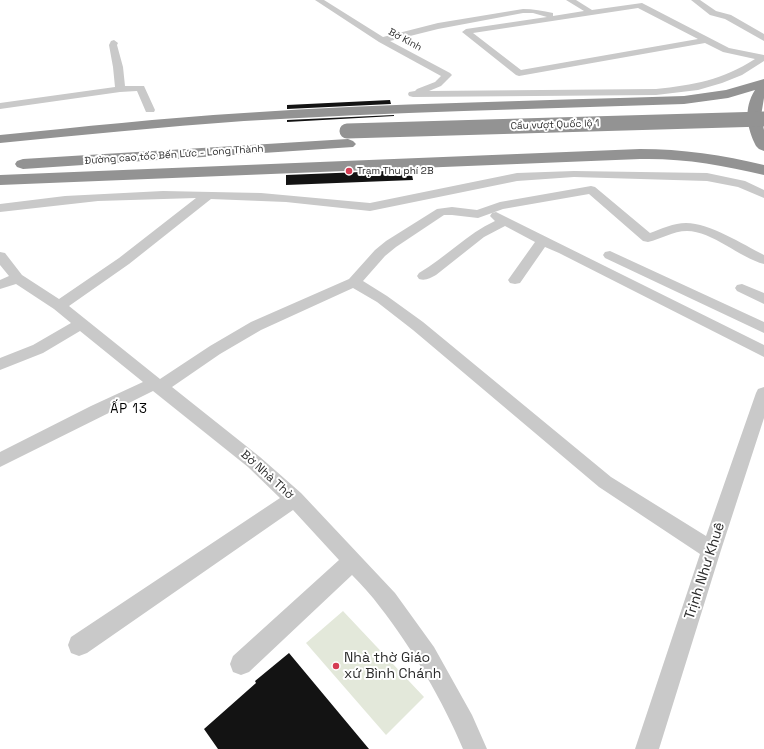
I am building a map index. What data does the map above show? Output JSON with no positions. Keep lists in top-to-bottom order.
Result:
{
  "streets": {
    "highway": ["Cầu vượt Quốc lộ 1", "Đường cao tốc Bến Lức - Long Thành"],
    "street": ["Bờ Kinh", "Bờ Nhà Thờ", "Trịnh Như Khuê"]
  },
  "crossings": [
    ["Cầu vượt Quốc lộ 1", "Đường cao tốc Bến Lức - Long Thành"]
  ],
  "districts": ["ẤP 13"],
  "places": ["Trạm Thu phí 2B", "Nhà thờ Giáo xứ Bình Chánh"]
}
